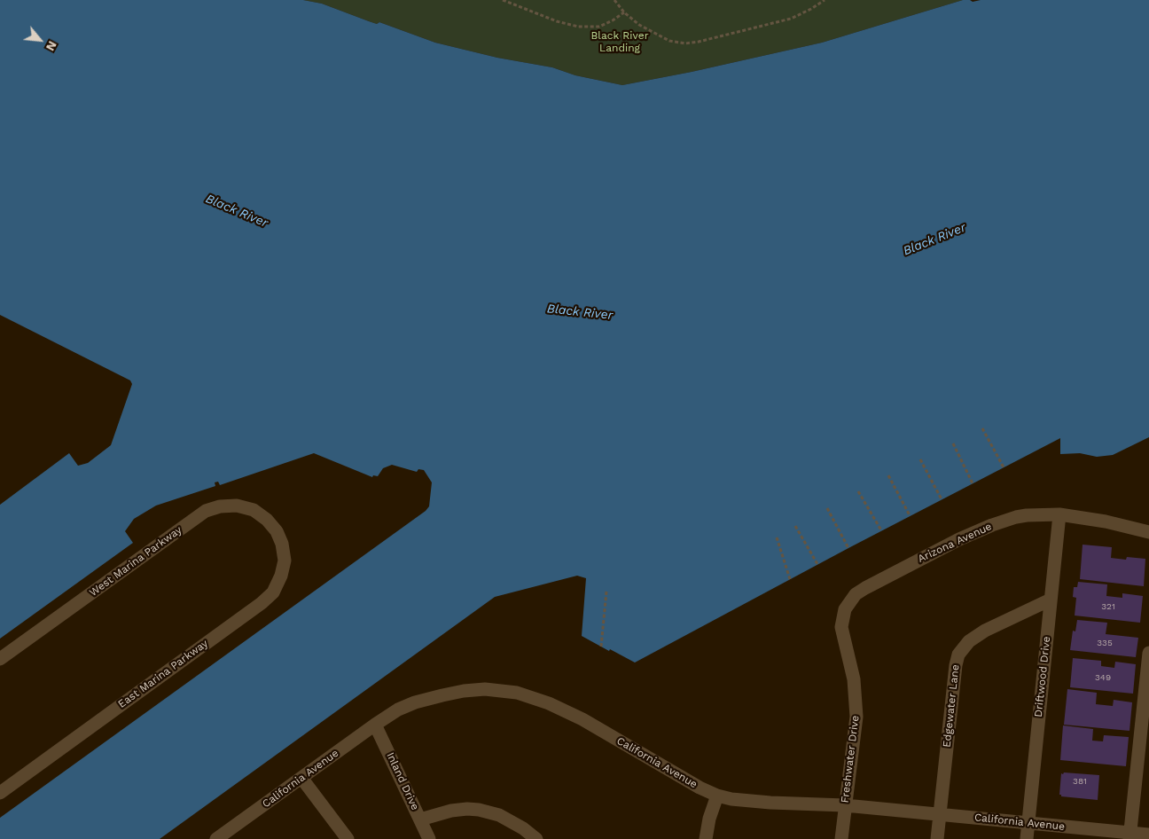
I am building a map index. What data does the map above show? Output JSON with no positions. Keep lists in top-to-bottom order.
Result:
{
  "streets": {
    "street": [
      "Arizona Avenue",
      "West Marina Parkway",
      "East Marina Parkway",
      "Driftwood Drive",
      "Edgewater Lane",
      "Freshwater Drive",
      "California Avenue",
      "Inland Drive"
    ]
  },
  "crossings": [
    ["Arizona Avenue", "Driftwood Drive"],
    ["Arizona Avenue", "Freshwater Drive"],
    ["West Marina Parkway", "East Marina Parkway"],
    ["Driftwood Drive", "Edgewater Lane"],
    ["Driftwood Drive", "California Avenue"],
    ["Edgewater Lane", "California Avenue"],
    ["Freshwater Drive", "California Avenue"],
    ["California Avenue", "Inland Drive"]
  ],
  "water": ["Black River"],
  "parks": ["Black River Landing"],
  "house_numbers": [
    "321",
    "335",
    "349",
    "381"
  ],
  "north": "bottom right"
}
